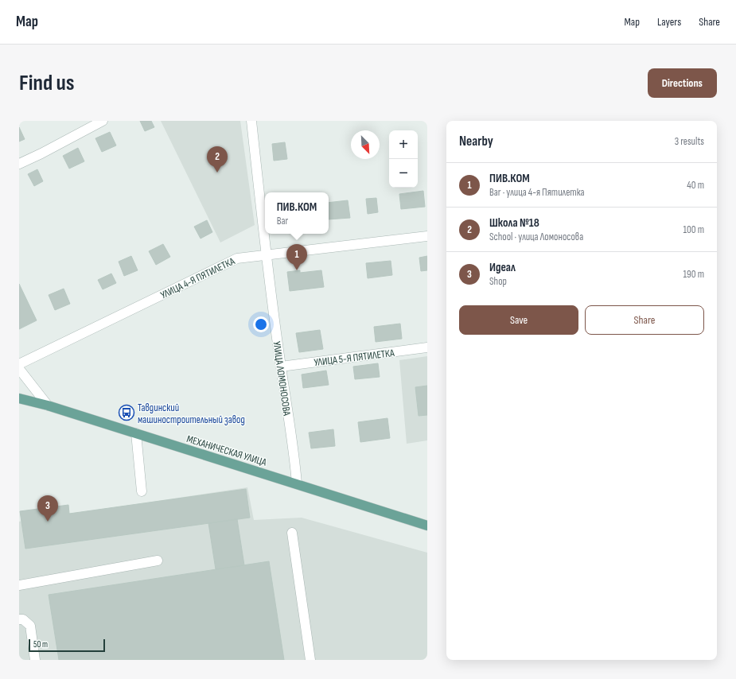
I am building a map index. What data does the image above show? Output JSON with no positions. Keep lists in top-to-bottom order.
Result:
{
  "streets": {
    "main road": ["МЕХАНИЧЕСКАЯ УЛИЦА"],
    "street": ["УЛИЦА 4-Я ПЯТИЛЕТКА", "УЛИЦА 5-Я ПЯТИЛЕТКА", "УЛИЦА ЛОМОНОСОВА"]
  },
  "crossings": [
    ["УЛИЦА 4-Я ПЯТИЛЕТКА", "УЛИЦА ЛОМОНОСОВА"],
    ["УЛИЦА 5-Я ПЯТИЛЕТКА", "УЛИЦА ЛОМОНОСОВА"],
    ["УЛИЦА ЛОМОНОСОВА", "МЕХАНИЧЕСКАЯ УЛИЦА"]
  ],
  "places": {
    "bus stop": ["Тавдинский машиностроительный завод"]
  },
  "scale_bar": "50 m",
  "north": "bottom right",
  "page": {
    "header": "Map",
    "nav": ["Map", "Layers", "Share"],
    "buttons": [
      "Directions",
      ["Save", "Share"]
    ],
    "title": "Find us",
    "heading": ["Nearby", "3 results"],
    "map_buttons": ["+", "−"],
    "pins": ["2", "1", "3"],
    "list": [
      {
        "mark": "1",
        "name": "ПИВ.КОМ",
        "note": "Bar · улица 4-я Пятилетка",
        "value": "40 m"
      },
      {
        "mark": "2",
        "name": "Школа №18",
        "note": "School · улица Ломоносова",
        "value": "100 m"
      },
      {
        "mark": "3",
        "name": "Идеал",
        "note": "Shop",
        "value": "190 m"
      }
    ],
    "popup": ["ПИВ.КОМ", "Bar"],
    "scale": "50 m"
  }
}
